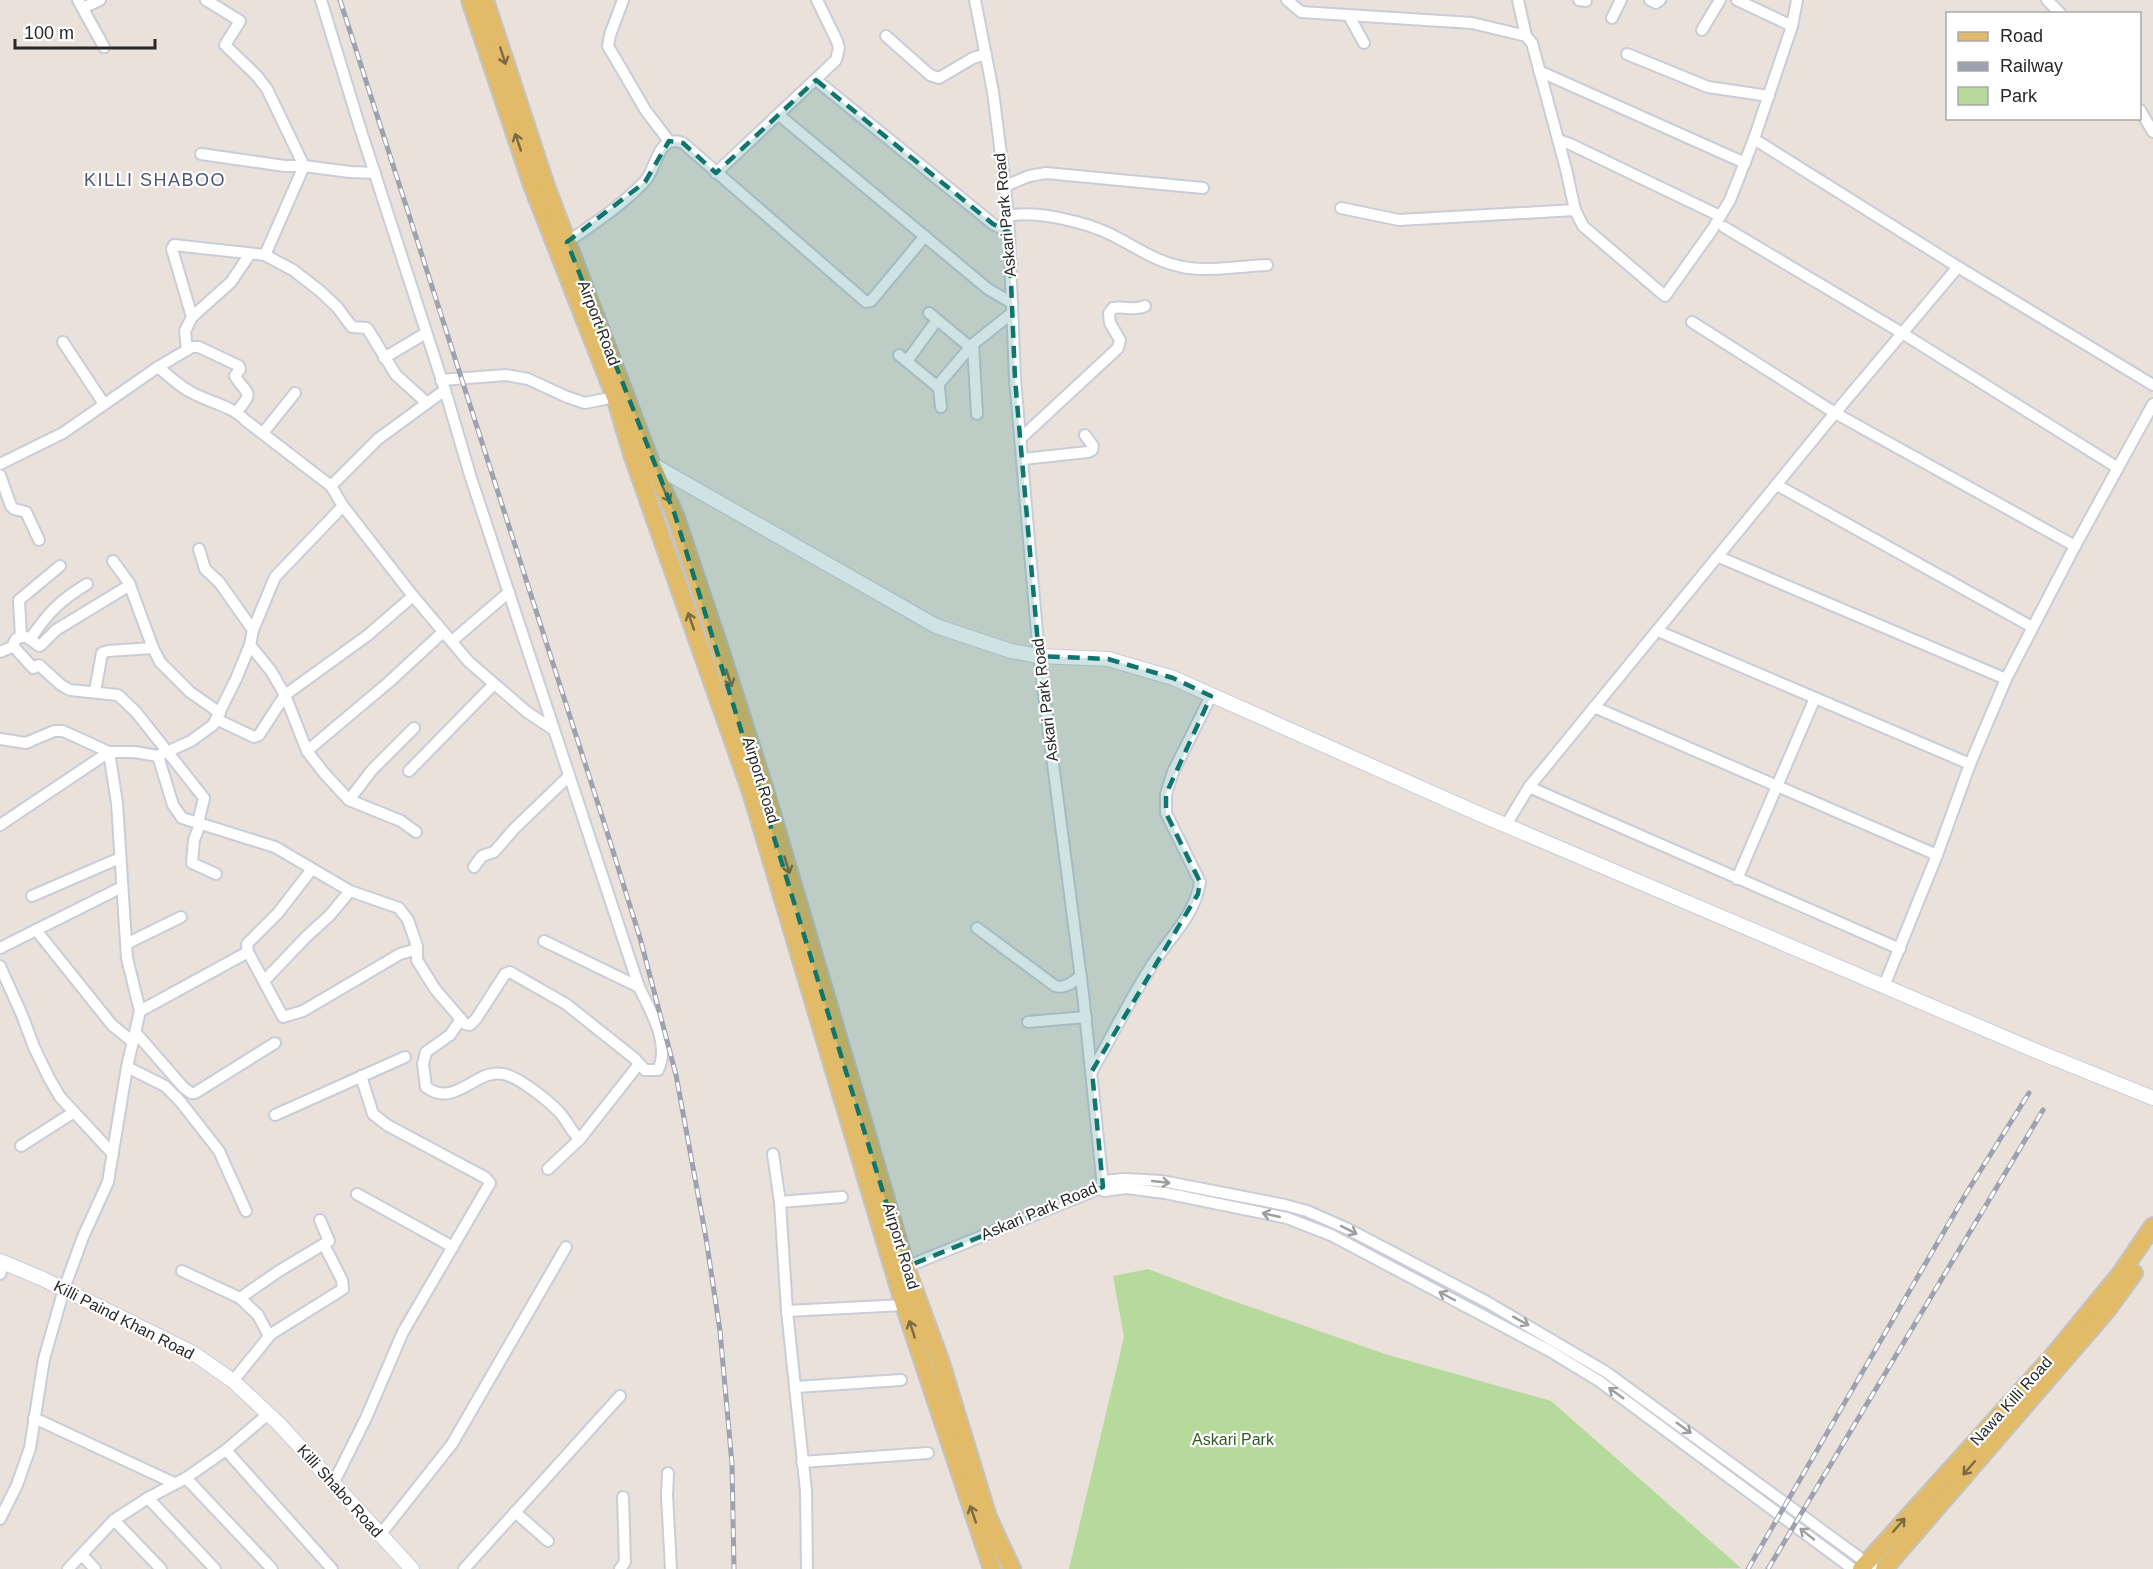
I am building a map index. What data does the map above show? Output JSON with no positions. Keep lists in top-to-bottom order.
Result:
{
  "streets": {
    "main road": ["Airport Road", "Nawa Killi Road"],
    "street": ["Askari Park Road", "Killi Paind Khan Road", "Killi Shabo Road"]
  },
  "crossings": [
    ["Askari Park Road", "Airport Road"],
    ["Killi Paind Khan Road", "Killi Shabo Road"]
  ],
  "districts": ["KILLI SHABOO"],
  "parks": ["Askari Park"],
  "legend": ["Road", "Railway", "Park"],
  "scale_bar": "100 m"
}
